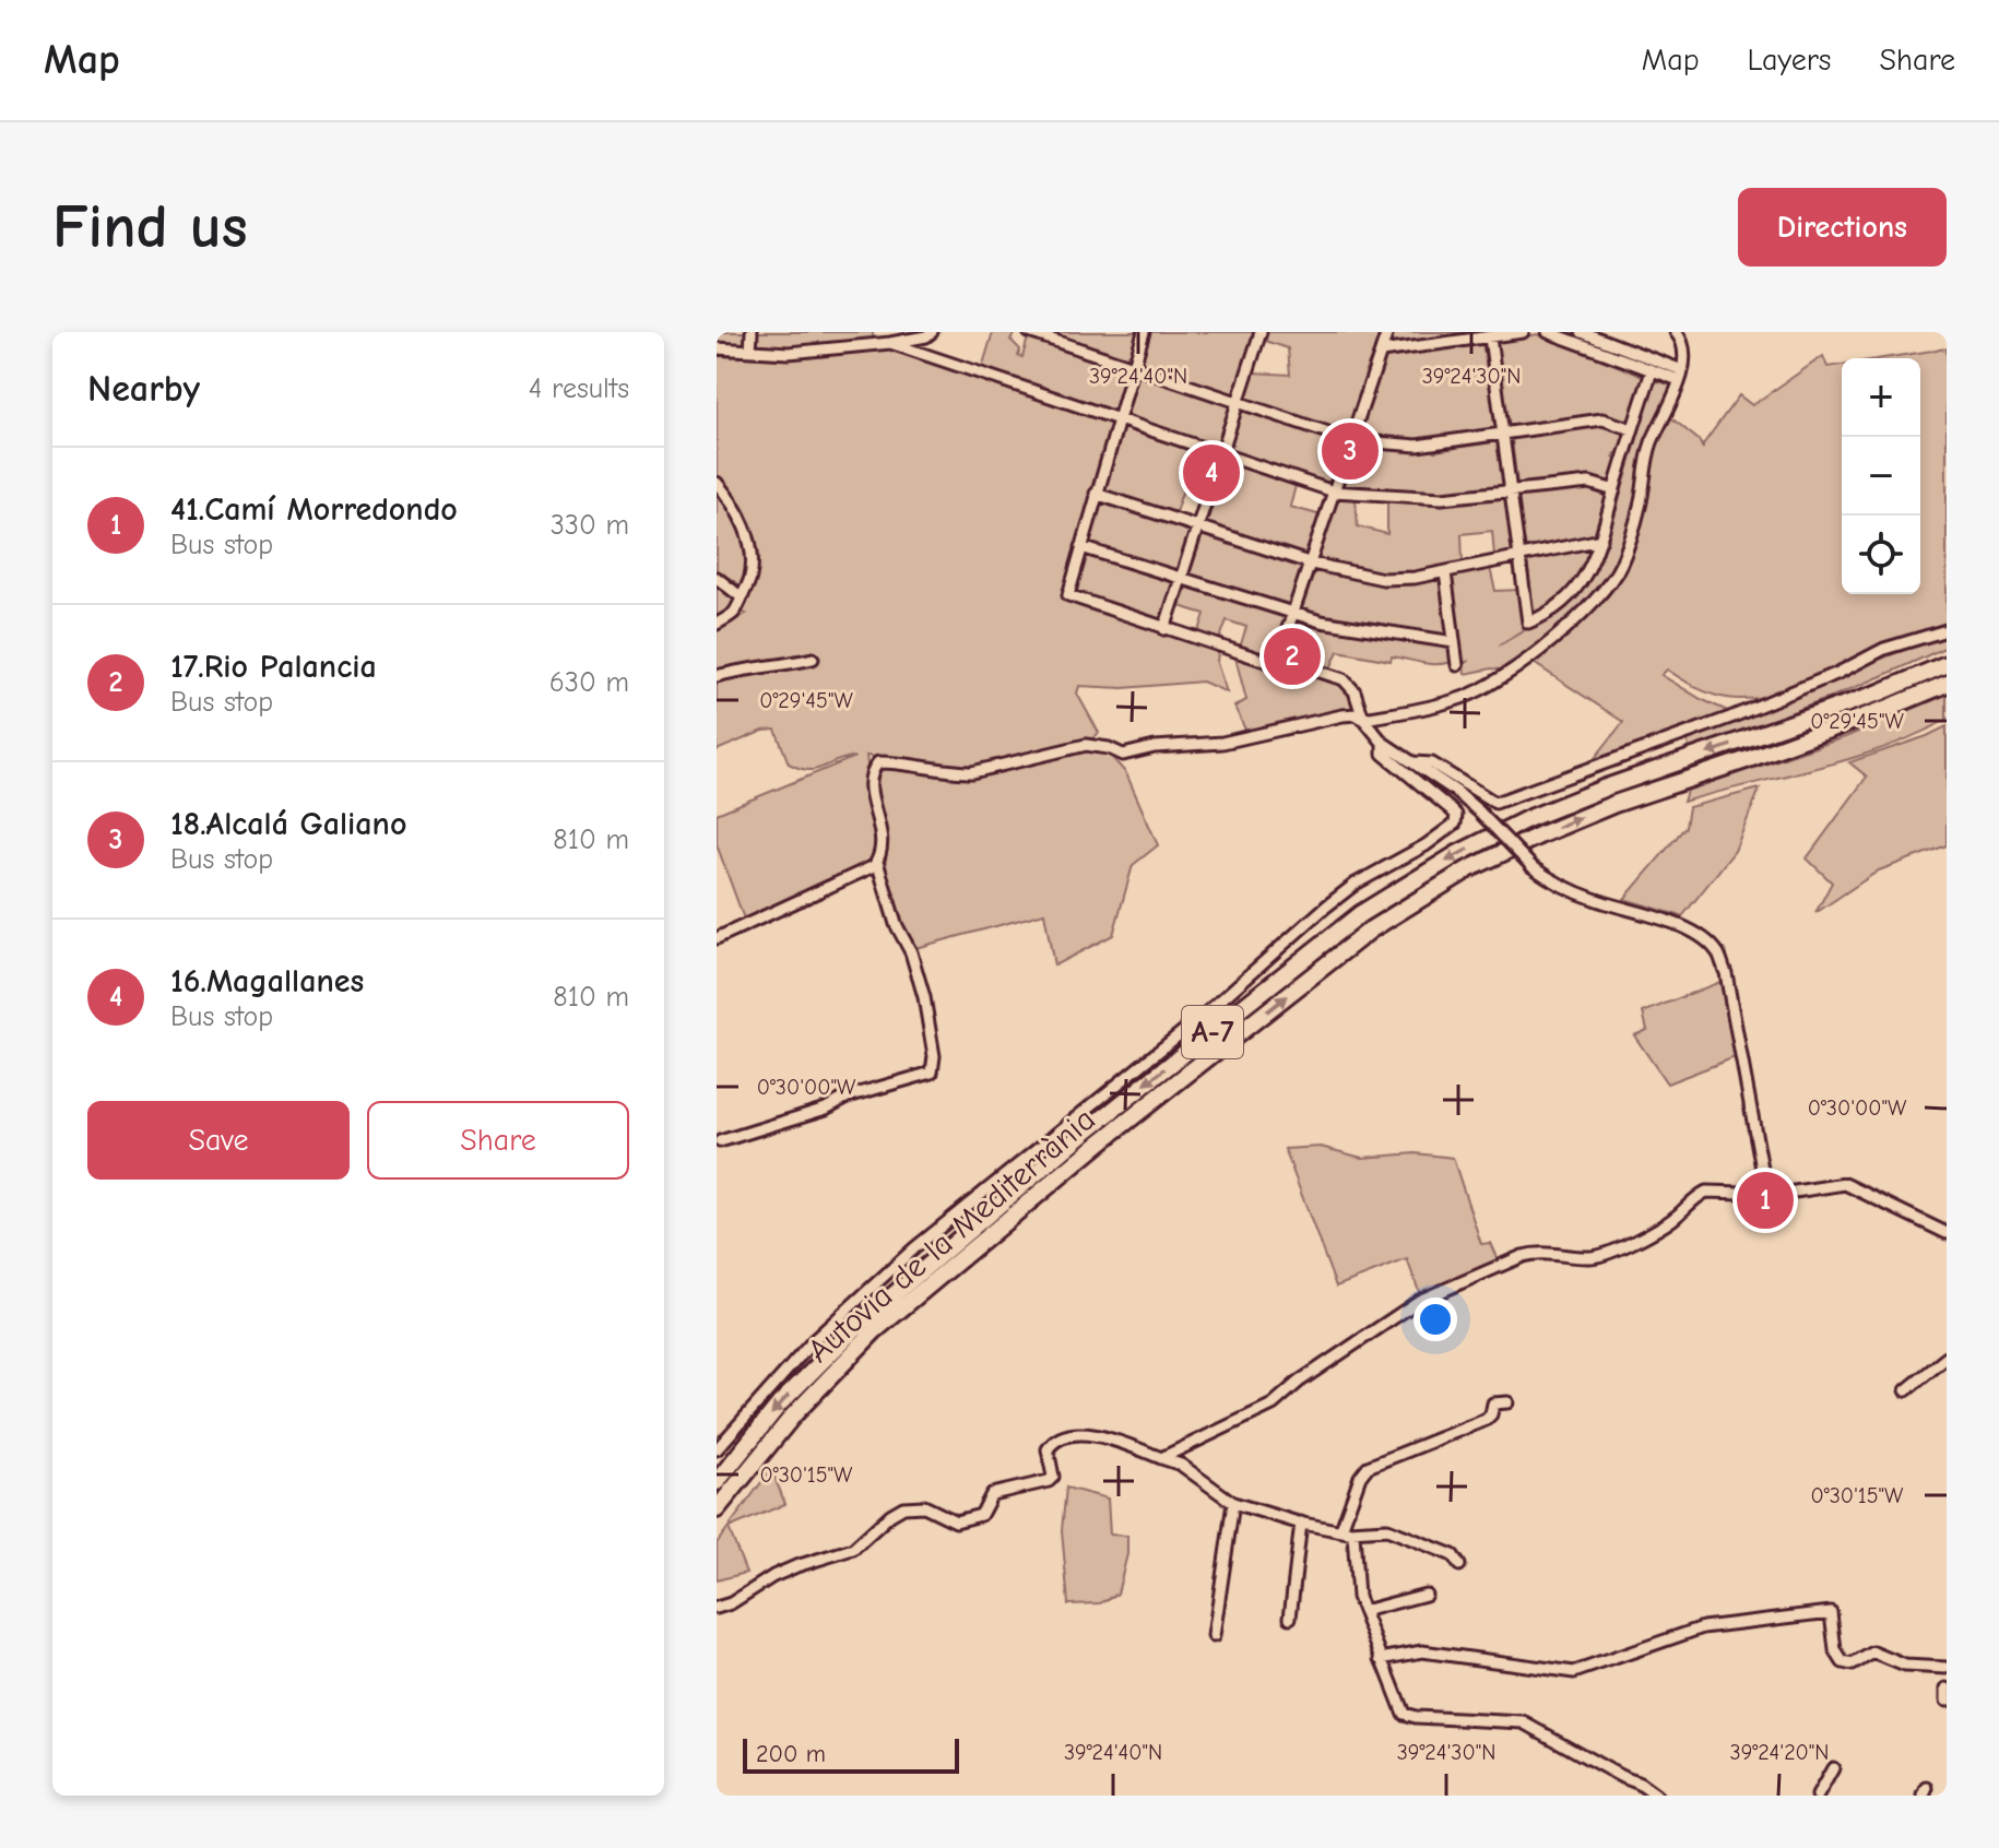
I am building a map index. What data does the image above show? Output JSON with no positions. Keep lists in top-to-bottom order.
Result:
{
  "streets": {
    "highway": ["A-7", "Autovia de la Mediterrània"]
  },
  "scale_bar": "200 m",
  "page": {
    "header": "Map",
    "nav": ["Map", "Layers", "Share"],
    "buttons": [
      "Directions",
      ["Save", "Share"]
    ],
    "title": "Find us",
    "heading": ["Nearby", "4 results"],
    "map_buttons": ["+", "−"],
    "pins": [
      "3",
      "4",
      "2",
      "1"
    ],
    "list": [
      {
        "mark": "1",
        "name": "41.Camí Morredondo",
        "note": "Bus stop",
        "value": "330 m"
      },
      {
        "mark": "2",
        "name": "17.Rio Palancia",
        "note": "Bus stop",
        "value": "630 m"
      },
      {
        "mark": "3",
        "name": "18.Alcalá Galiano",
        "note": "Bus stop",
        "value": "810 m"
      },
      {
        "mark": "4",
        "name": "16.Magallanes",
        "note": "Bus stop",
        "value": "810 m"
      }
    ],
    "scale": "200 m"
  },
  "coordinates": [
    "39°24'40\"N",
    "39°24'30\"N",
    "0°29'45\"W",
    "0°30'00\"W",
    "0°30'15\"W",
    "39°24'20\"N"
  ]
}
